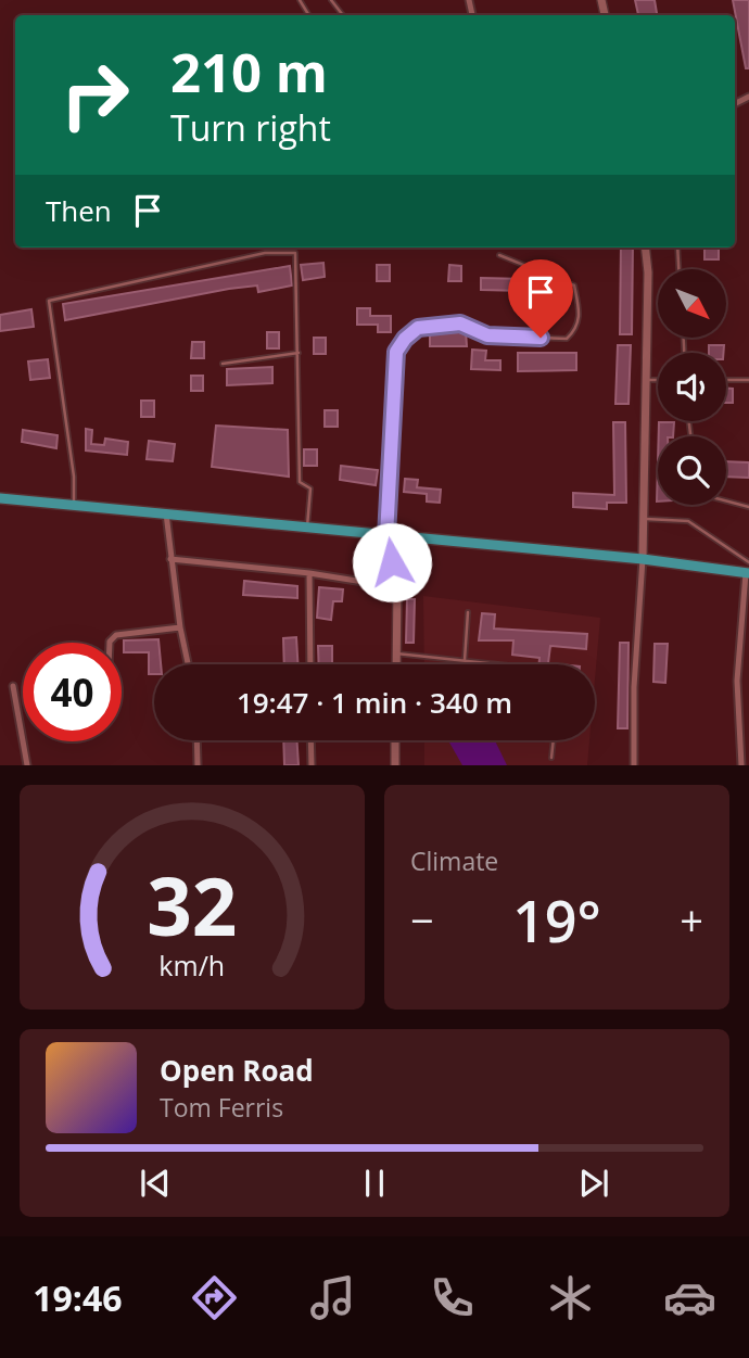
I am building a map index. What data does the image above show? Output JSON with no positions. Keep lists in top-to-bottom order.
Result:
{
  "north": "bottom right",
  "page": {
    "turn": ["210 m", "Turn right"],
    "then": "Then",
    "limit": "40",
    "trip": "19:47 · 1 min · 340 m",
    "tile": "Climate",
    "heat": ["−", "19°", "+"],
    "song": ["Open Road", "Tom Ferris"],
    "tabs": "19:46",
    "gauge": ["32", "km/h"]
  }
}
